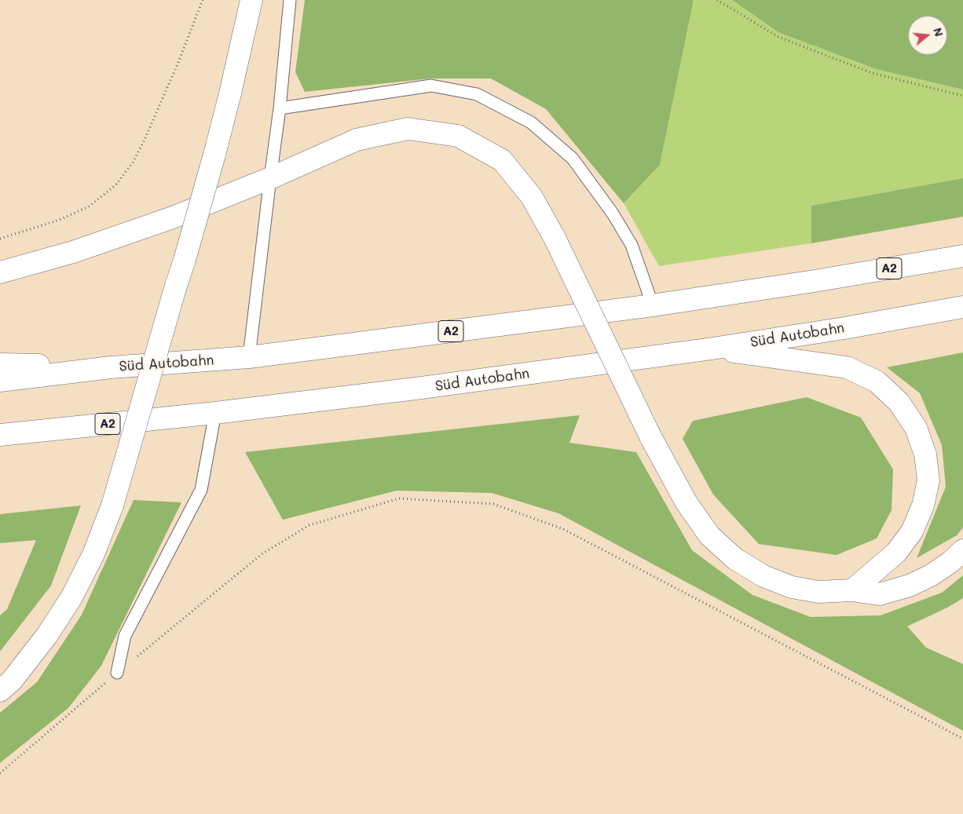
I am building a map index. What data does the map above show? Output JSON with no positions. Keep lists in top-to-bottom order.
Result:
{
  "streets": {
    "main road": ["A2", "Süd Autobahn"]
  },
  "north": "right"
}
